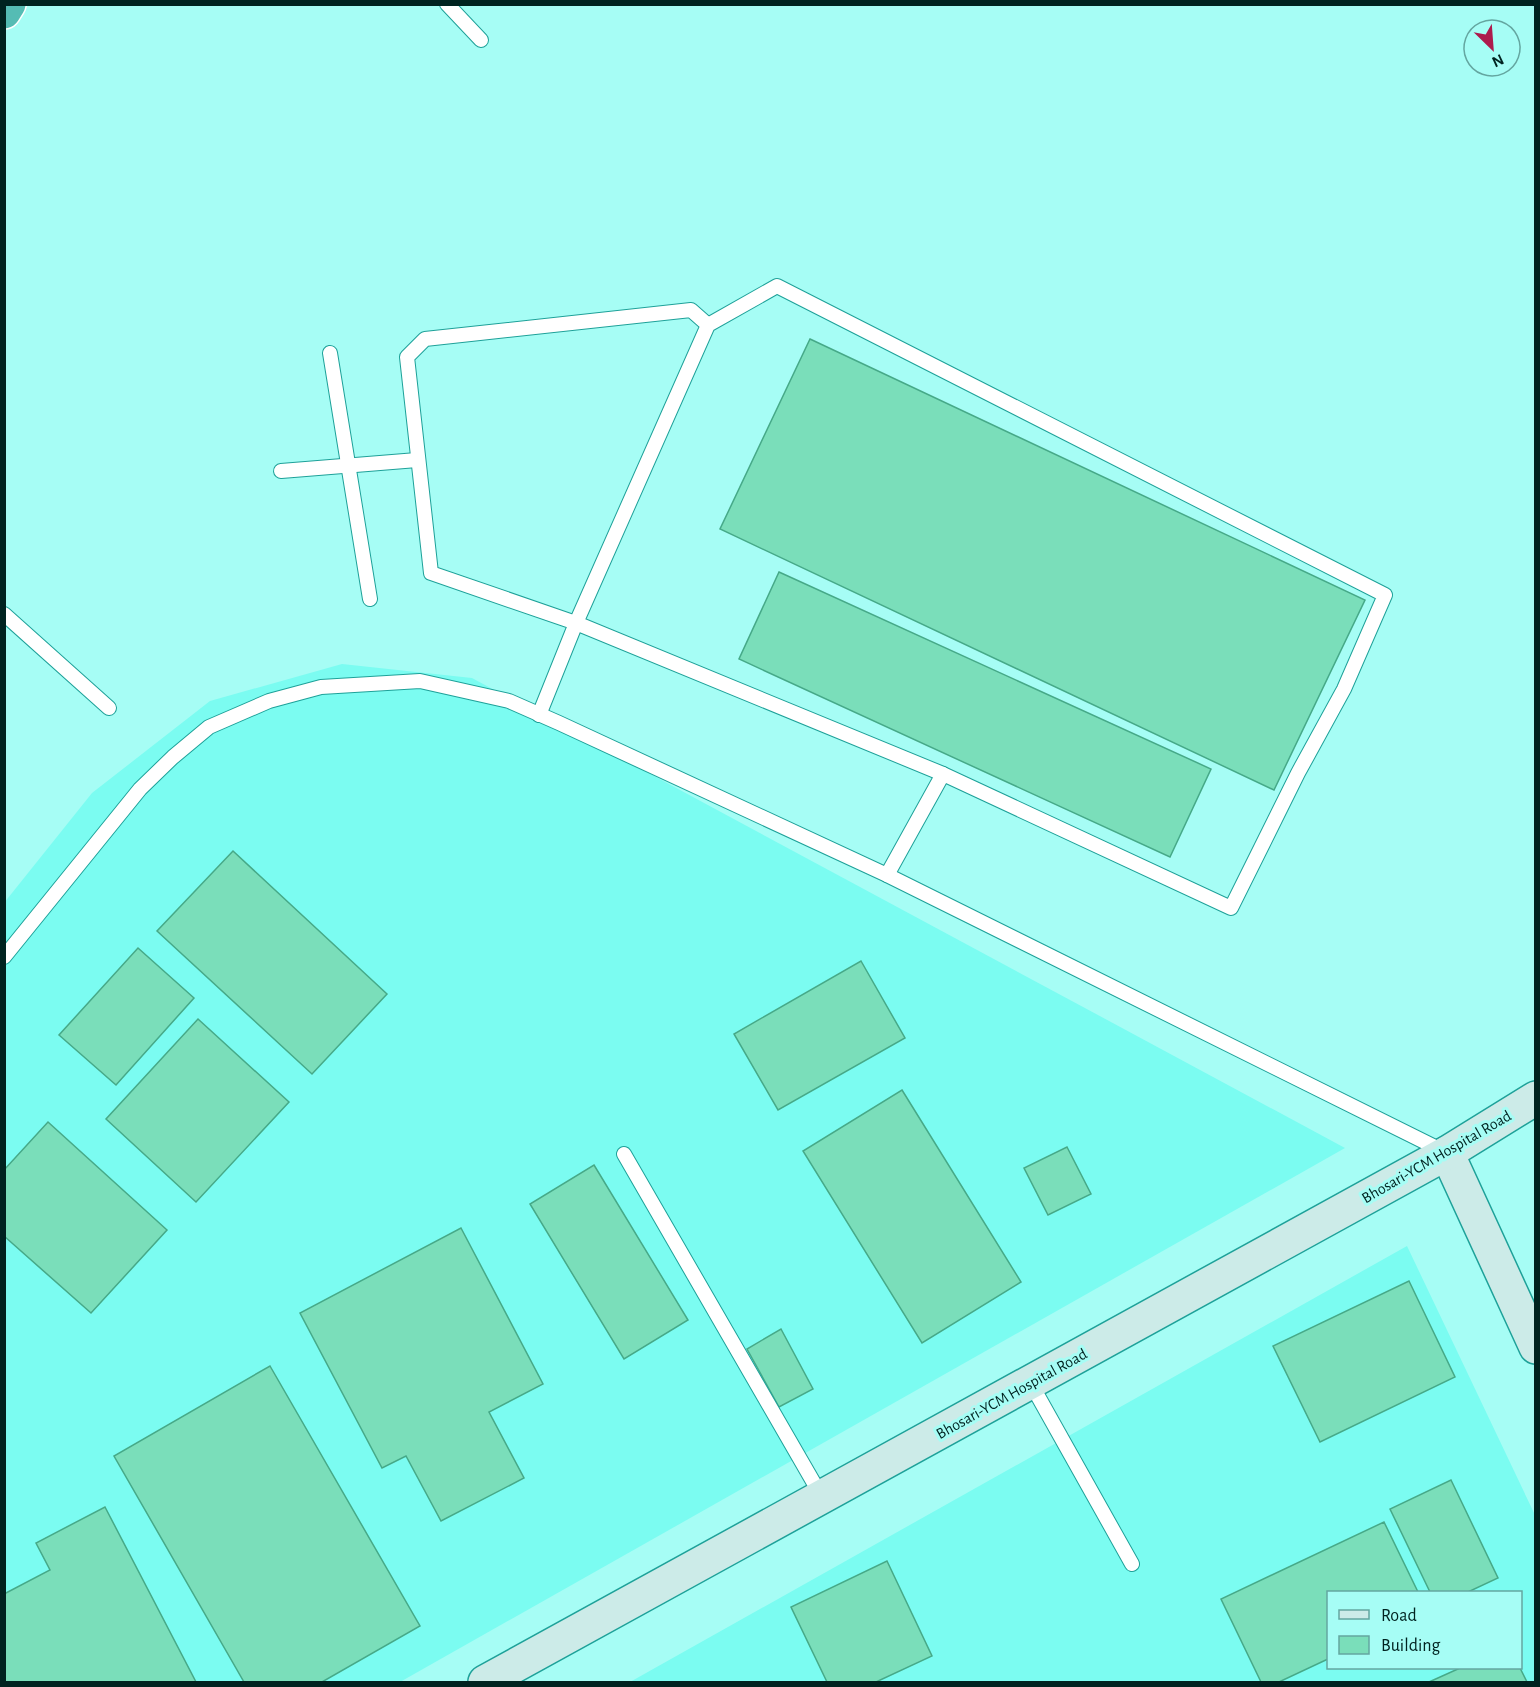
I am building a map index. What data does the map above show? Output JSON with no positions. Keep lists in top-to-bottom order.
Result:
{
  "streets": {
    "street": ["Bhosari-YCM Hospital Road"]
  },
  "legend": ["Road", "Building"],
  "north": "bottom right"
}
